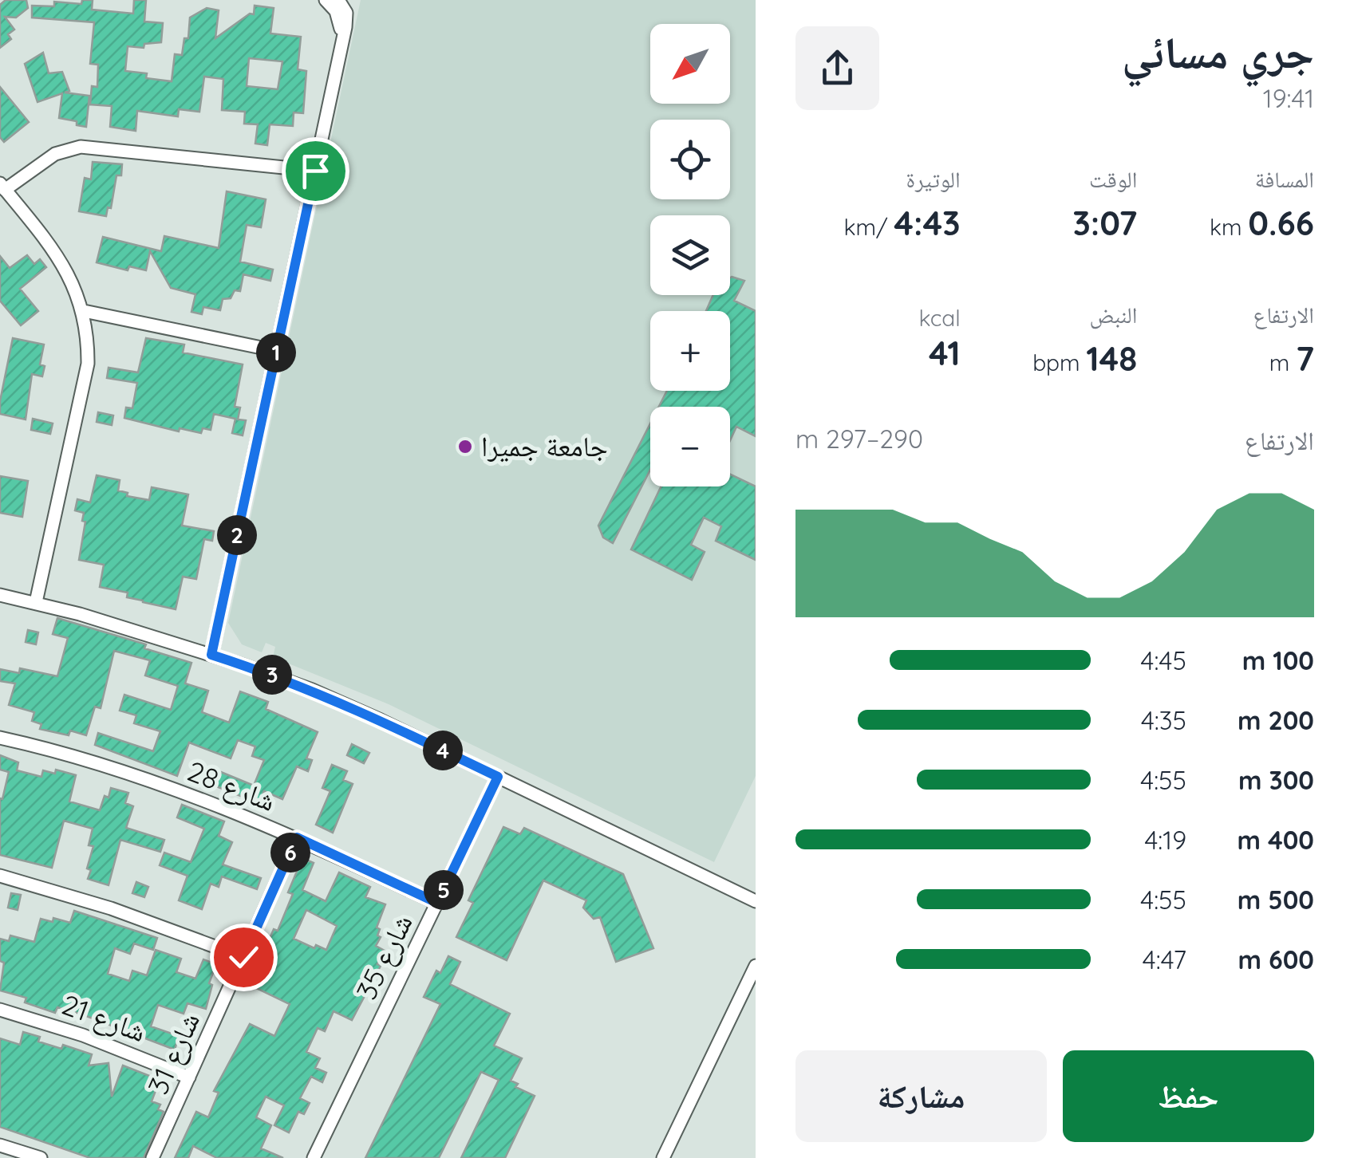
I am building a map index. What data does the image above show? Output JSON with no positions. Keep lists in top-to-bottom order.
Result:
{
  "streets": {
    "street": [
      "شارع 28",
      "شارع 35",
      "شارع 21",
      "شارع 31"
    ]
  },
  "crossings": [
    ["شارع 28", "شارع 35"],
    ["شارع 28", "شارع 31"],
    ["شارع 21", "شارع 31"]
  ],
  "places": ["جامعة جميرا"],
  "north": "bottom left",
  "page": {
    "heading": ["جري مسائي", "19:41"],
    "map_buttons": ["+", "−"],
    "stats": [
      ["المسافة", "0.66 km"],
      ["الوقت", "3:07"],
      ["الوتيرة", "4:43 /km"],
      ["الارتفاع", "7 m"],
      ["النبض", "148 bpm"],
      ["kcal", "41"]
    ],
    "pins": [
      "1",
      "2",
      "3",
      "4",
      "6",
      "5"
    ],
    "chart": ["الارتفاع", "290–297 m"],
    "list": [
      {
        "name": "100 m",
        "note": "4:45"
      },
      {
        "name": "200 m",
        "note": "4:35"
      },
      {
        "name": "300 m",
        "note": "4:55"
      },
      {
        "name": "400 m",
        "note": "4:19"
      },
      {
        "name": "500 m",
        "note": "4:55"
      },
      {
        "name": "600 m",
        "note": "4:47"
      }
    ],
    "buttons": ["حفظ", "مشاركة"]
  }
}
